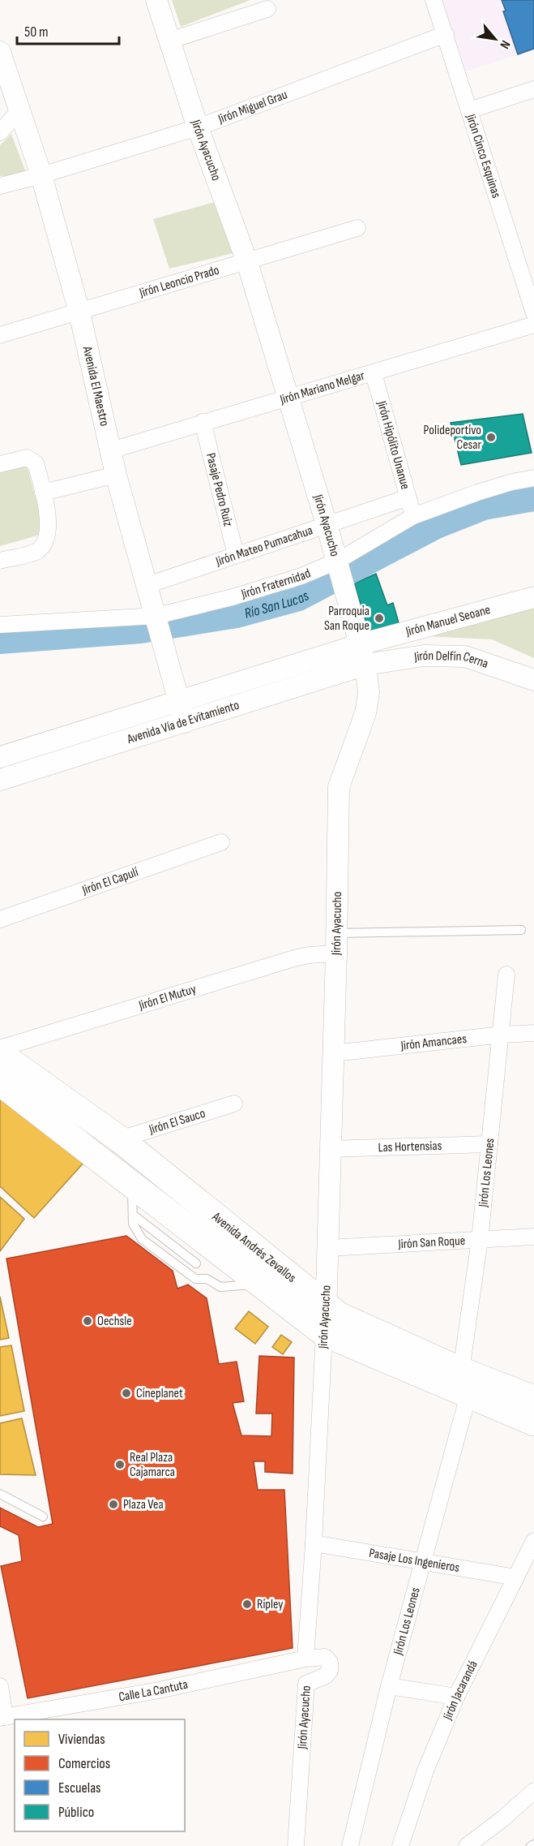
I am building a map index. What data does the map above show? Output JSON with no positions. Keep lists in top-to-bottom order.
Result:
{
  "streets": {
    "highway": ["Avenida Andrés Zevallos"],
    "street": [
      "Jirón Miguel Grau",
      "Jirón Ayacucho",
      "Jirón Cinco Esquinas",
      "Jirón Leoncio Prado",
      "Avenida El Maestro",
      "Jirón Mariano Melgar",
      "Jirón Hipólito Unanue",
      "Pasaje Pedro Ruiz",
      "Jirón Mateo Pumacahua",
      "Jirón Fraternidad",
      "Jirón Manuel Seoane",
      "Jirón Delfín Cerna",
      "Avenida Vía de Evitamiento",
      "Jirón El Capulí",
      "Jirón El Mutuy",
      "Jirón Amancaes",
      "Jirón El Sauco",
      "Las Hortensias",
      "Jirón Los Leones",
      "Jirón San Roque",
      "Pasaje Los Ingenieros",
      "Calle La Cantuta",
      "Jirón Jacarandá"
    ]
  },
  "crossings": [
    ["Jirón Miguel Grau", "Jirón Ayacucho"],
    ["Jirón Miguel Grau", "Jirón Cinco Esquinas"],
    ["Jirón Miguel Grau", "Avenida El Maestro"],
    ["Jirón Ayacucho", "Jirón Leoncio Prado"],
    ["Jirón Ayacucho", "Jirón Mariano Melgar"],
    ["Jirón Ayacucho", "Jirón Mateo Pumacahua"],
    ["Jirón Ayacucho", "Jirón Fraternidad"],
    ["Jirón Ayacucho", "Jirón Manuel Seoane"],
    ["Jirón Ayacucho", "Jirón Delfín Cerna"],
    ["Jirón Ayacucho", "Avenida Vía de Evitamiento"],
    ["Jirón Ayacucho", "Jirón El Mutuy"],
    ["Jirón Ayacucho", "Jirón Amancaes"],
    ["Jirón Ayacucho", "Las Hortensias"],
    ["Jirón Ayacucho", "Jirón San Roque"],
    ["Jirón Ayacucho", "Avenida Andrés Zevallos"],
    ["Jirón Ayacucho", "Pasaje Los Ingenieros"],
    ["Jirón Ayacucho", "Calle La Cantuta"],
    ["Jirón Leoncio Prado", "Avenida El Maestro"],
    ["Avenida El Maestro", "Jirón Mariano Melgar"],
    ["Avenida El Maestro", "Jirón Mateo Pumacahua"],
    ["Avenida El Maestro", "Jirón Fraternidad"],
    ["Avenida El Maestro", "Avenida Vía de Evitamiento"],
    ["Jirón Mariano Melgar", "Jirón Hipólito Unanue"],
    ["Jirón Mariano Melgar", "Pasaje Pedro Ruiz"],
    ["Jirón Hipólito Unanue", "Jirón Mateo Pumacahua"],
    ["Jirón Hipólito Unanue", "Jirón Fraternidad"],
    ["Pasaje Pedro Ruiz", "Jirón Mateo Pumacahua"],
    ["Jirón Manuel Seoane", "Avenida Vía de Evitamiento"],
    ["Jirón Delfín Cerna", "Avenida Vía de Evitamiento"],
    ["Jirón Amancaes", "Jirón Los Leones"],
    ["Jirón El Sauco", "Avenida Andrés Zevallos"],
    ["Las Hortensias", "Jirón Los Leones"],
    ["Jirón Los Leones", "Jirón San Roque"],
    ["Jirón Los Leones", "Avenida Andrés Zevallos"],
    ["Jirón Los Leones", "Pasaje Los Ingenieros"],
    ["Pasaje Los Ingenieros", "Jirón Jacarandá"]
  ],
  "water": ["Río San Lucas"],
  "places": [
    "Polideportivo Cesar",
    "Parroquia San Roque",
    "Oechsle",
    "Cineplanet",
    "Real Plaza Cajamarca",
    "Plaza Vea",
    "Ripley"
  ],
  "legend": [
    "Viviendas",
    "Comercios",
    "Escuelas",
    "Público"
  ],
  "scale_bar": "50 m",
  "north": "bottom right"
}
